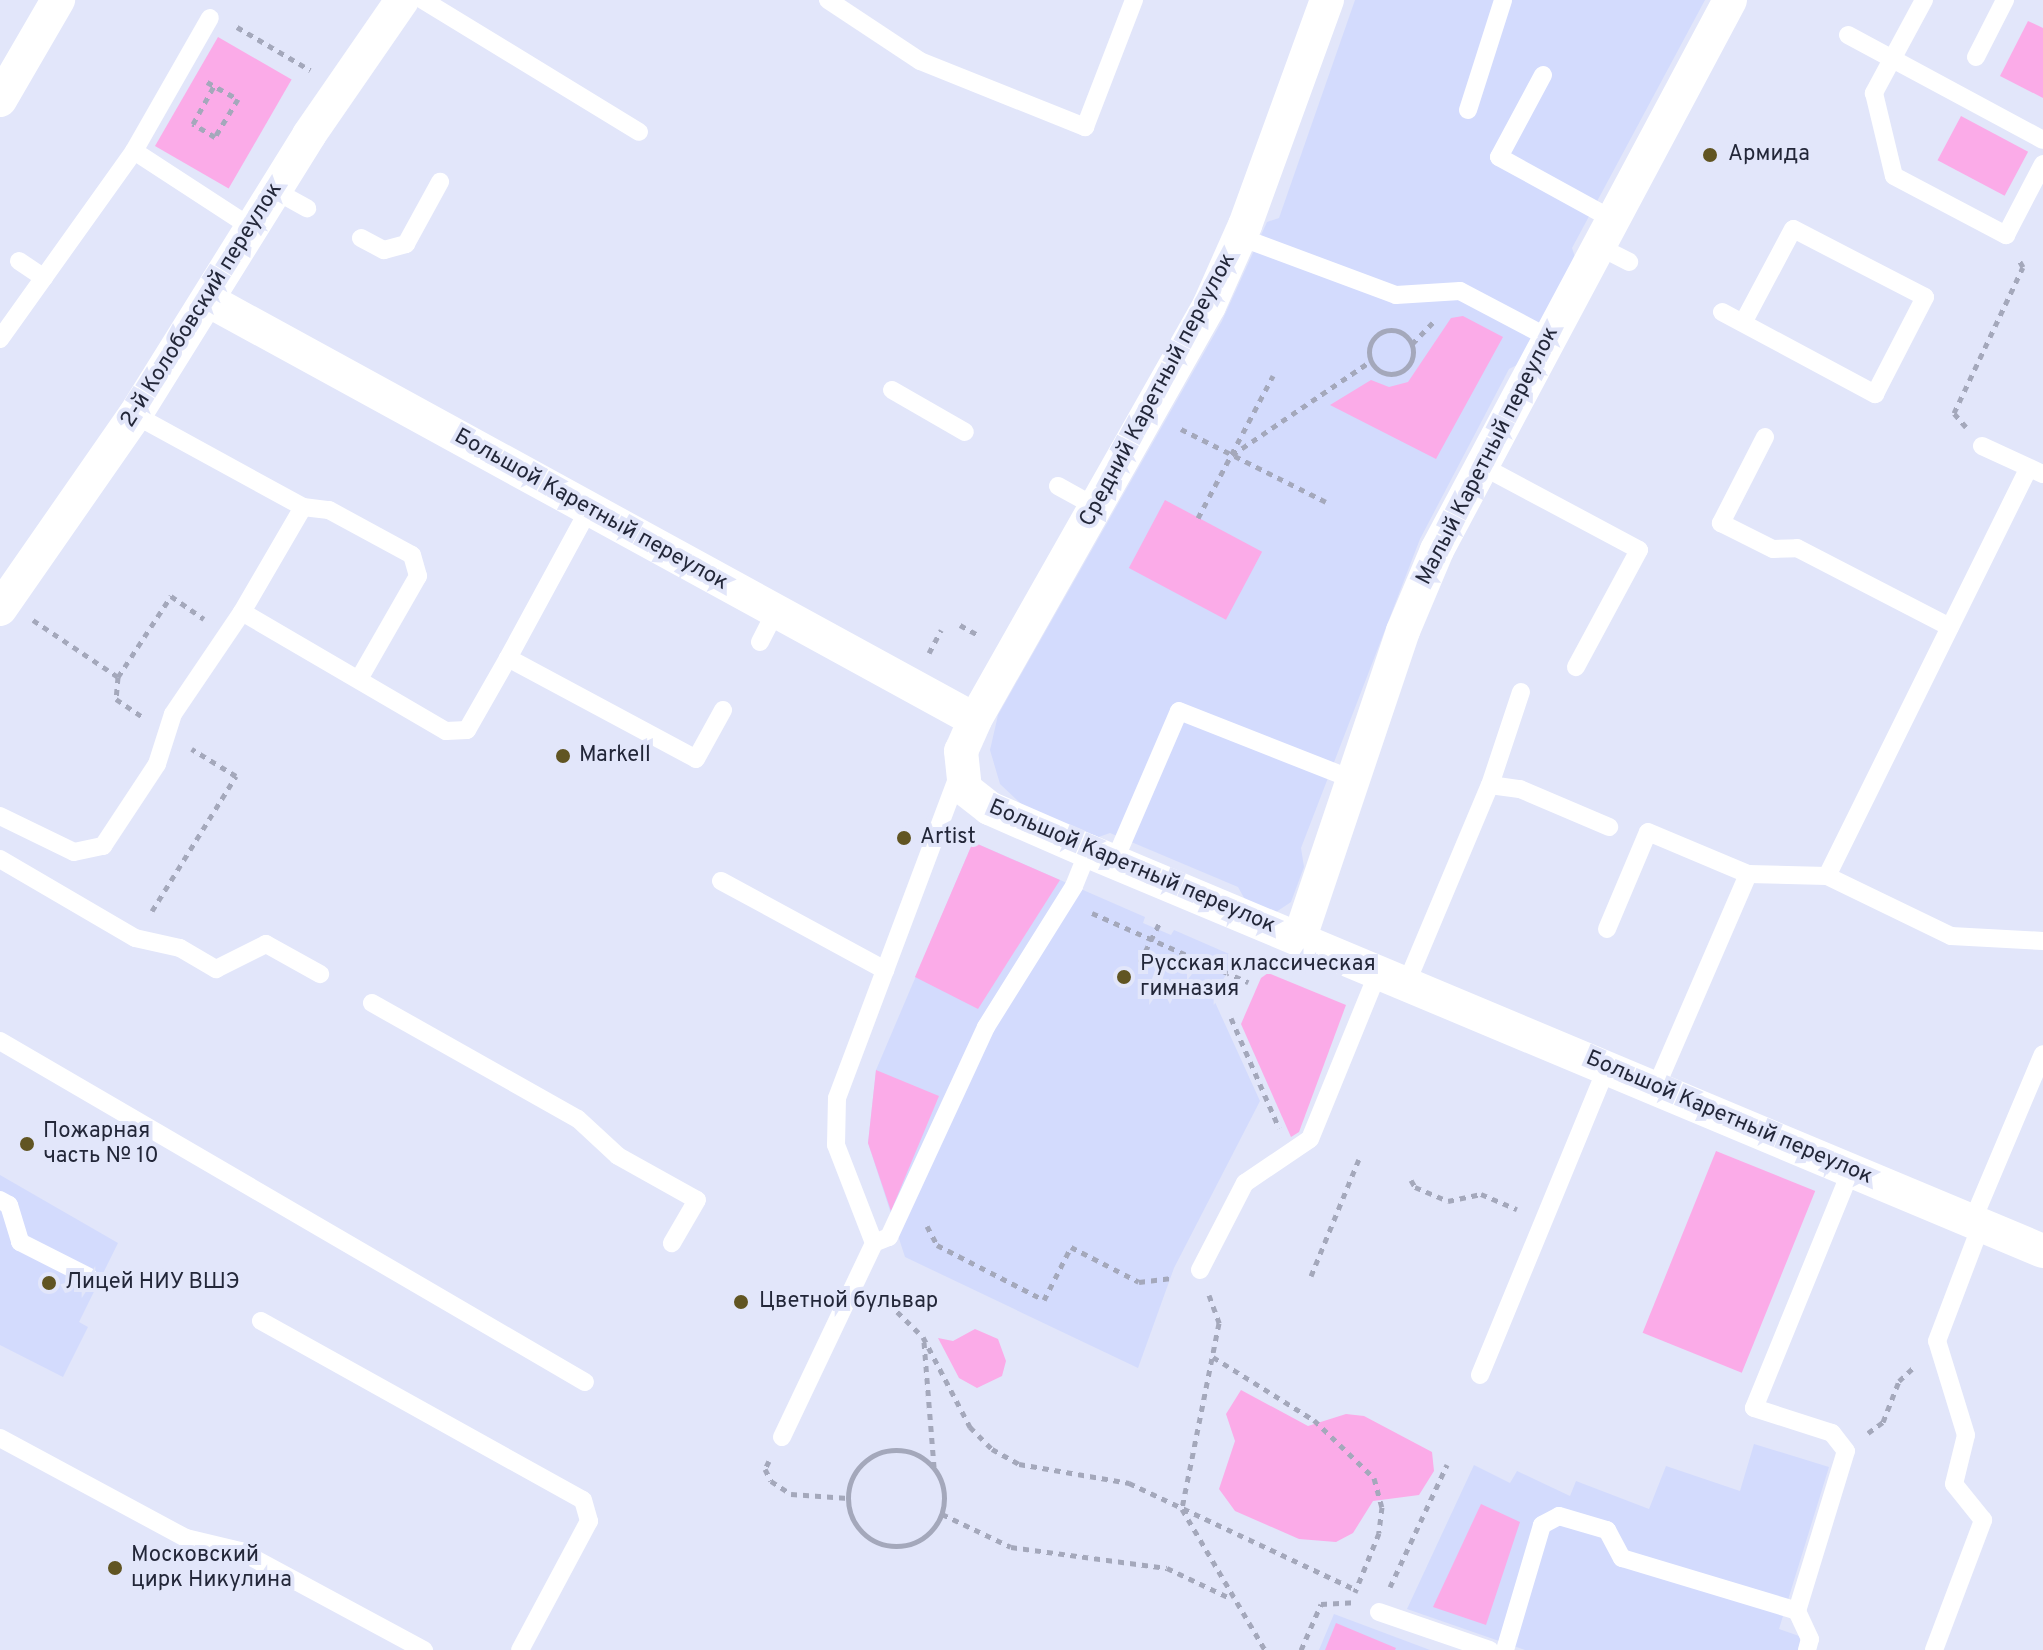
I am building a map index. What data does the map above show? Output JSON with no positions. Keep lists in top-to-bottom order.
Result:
{
  "streets": {
    "street": [
      "2-й Колобовский переулок",
      "Средний Каретный переулок",
      "Малый Каретный переулок",
      "Большой Каретный переулок"
    ]
  },
  "crossings": [
    ["2-й Колобовский переулок", "Большой Каретный переулок"],
    ["Средний Каретный переулок", "Большой Каретный переулок"],
    ["Малый Каретный переулок", "Большой Каретный переулок"]
  ],
  "places": [
    "Армида",
    "Markell",
    "Artist",
    "Русская классическая гимназия",
    "Пожарная часть № 10",
    "Лицей НИУ ВШЭ",
    "Цветной бульвар",
    "Московский цирк Никулина"
  ]
}
